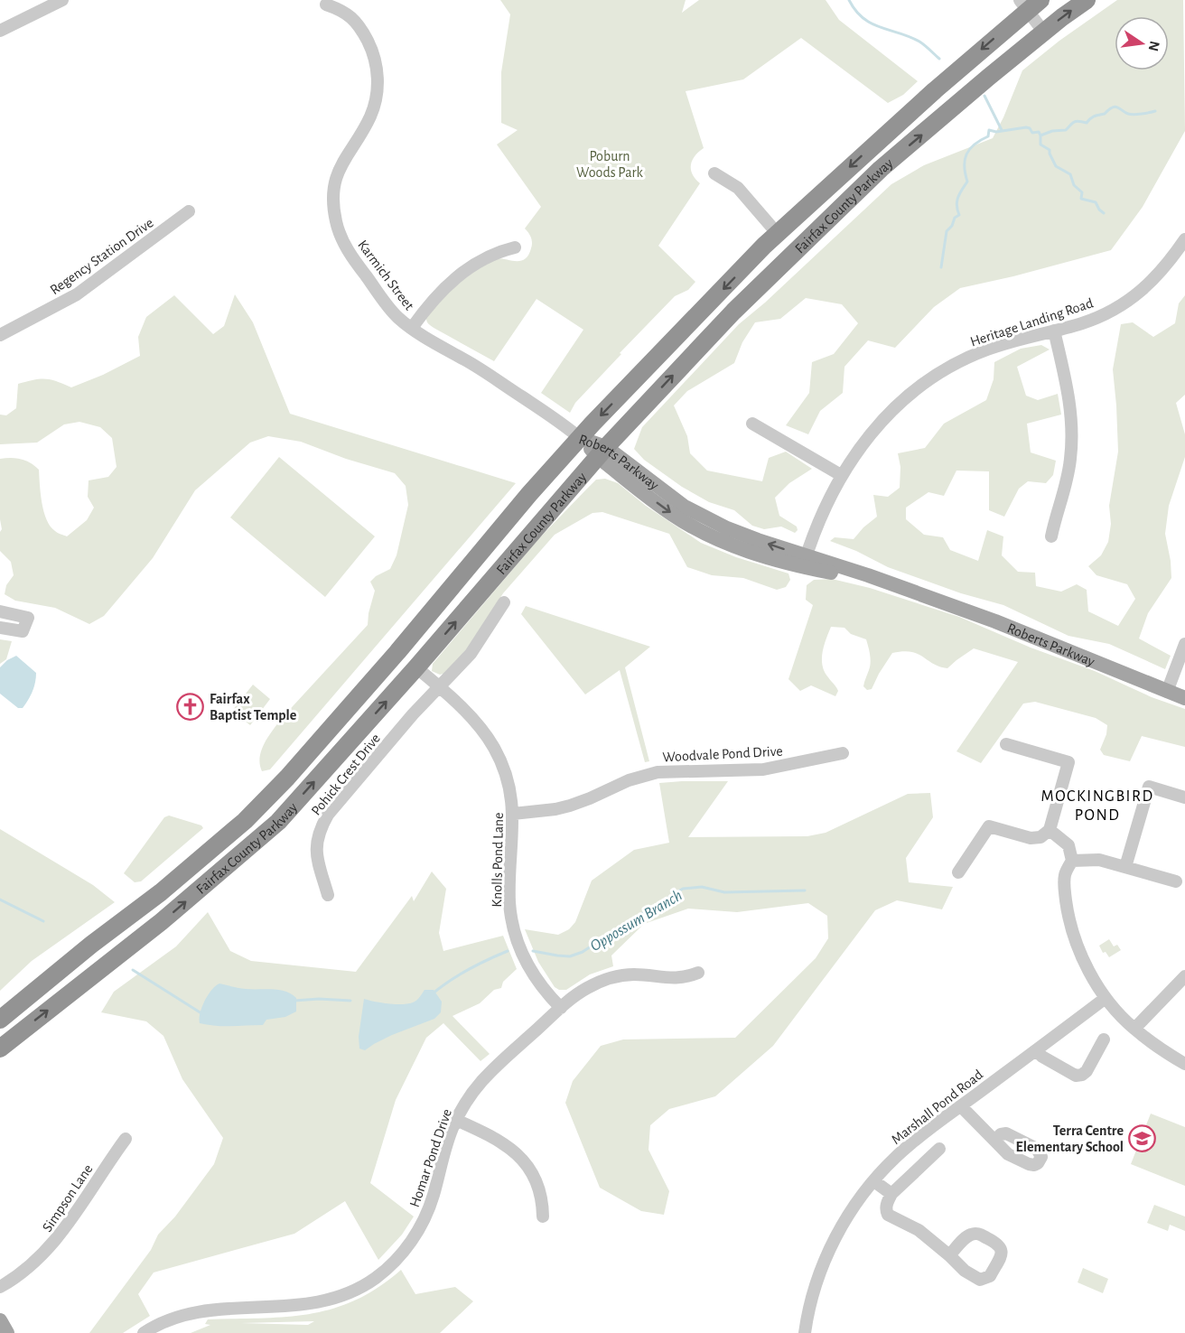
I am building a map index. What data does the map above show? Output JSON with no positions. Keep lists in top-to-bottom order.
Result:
{
  "streets": {
    "highway": ["Fairfax County Parkway"],
    "main road": ["Roberts Parkway"],
    "street": [
      "Regency Station Drive",
      "Karmich Street",
      "Heritage Landing Road",
      "Woodvale Pond Drive",
      "Pohick Crest Drive",
      "Knolls Pond Lane",
      "Marshall Pond Road",
      "Homar Pond Drive",
      "Simpson Lane"
    ]
  },
  "crossings": [
    ["Fairfax County Parkway", "Karmich Street"],
    ["Fairfax County Parkway", "Roberts Parkway"],
    ["Fairfax County Parkway", "Knolls Pond Lane"],
    ["Karmich Street", "Roberts Parkway"],
    ["Heritage Landing Road", "Roberts Parkway"],
    ["Woodvale Pond Drive", "Knolls Pond Lane"],
    ["Pohick Crest Drive", "Knolls Pond Lane"],
    ["Knolls Pond Lane", "Homar Pond Drive"]
  ],
  "districts": ["MOCKINGBIRD POND"],
  "water": ["Oppossum Branch"],
  "parks": ["Poburn Woods Park"],
  "places": {
    "church": ["Fairfax Baptist Temple"],
    "school or university": ["Terra Centre Elementary School"]
  },
  "north": "right"
}
